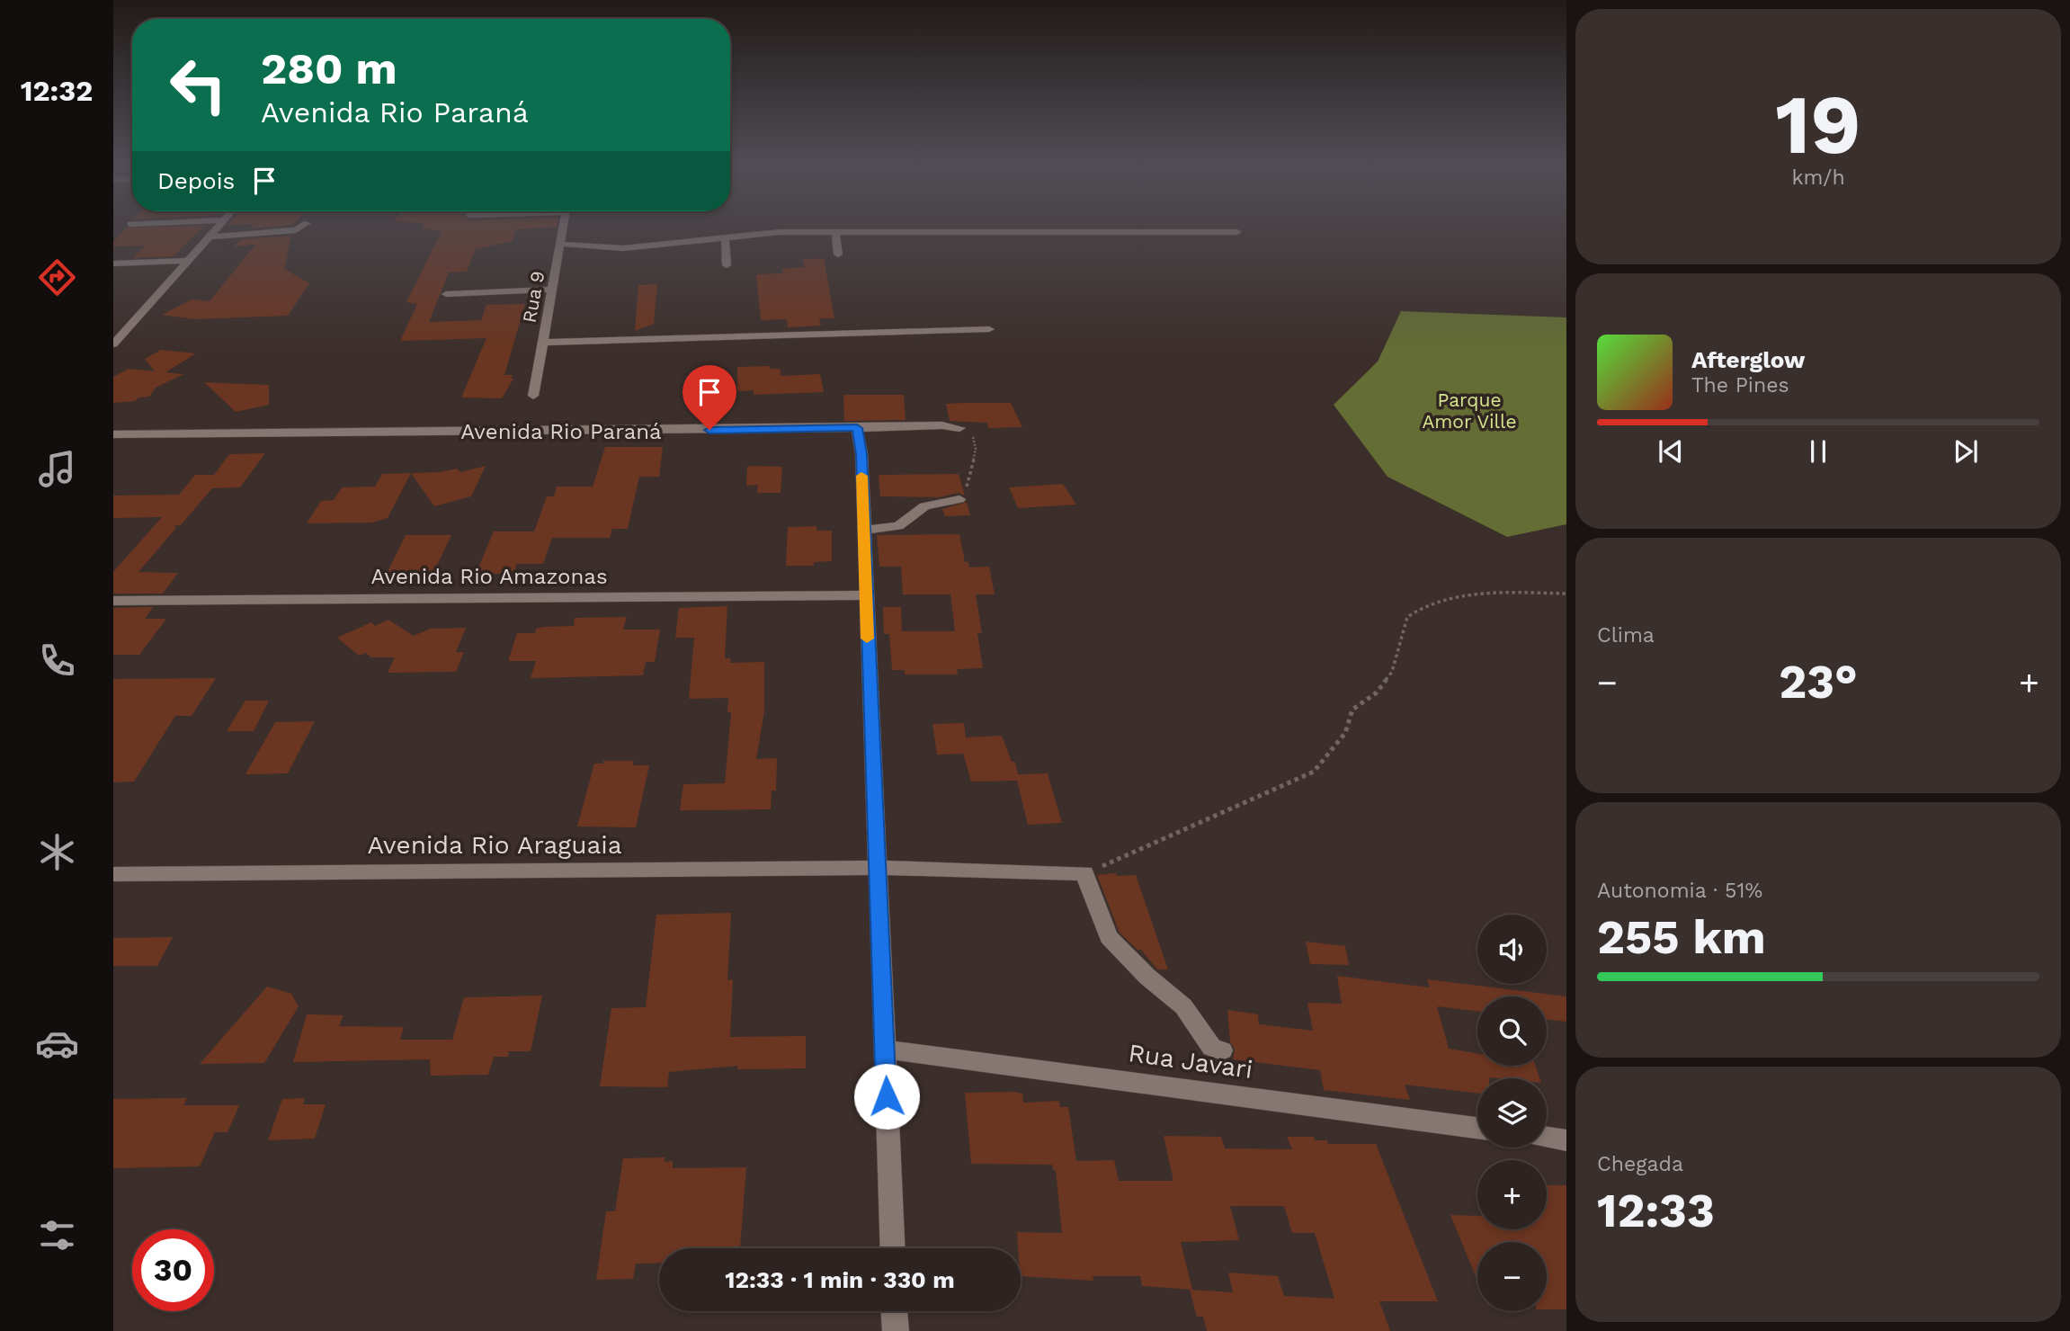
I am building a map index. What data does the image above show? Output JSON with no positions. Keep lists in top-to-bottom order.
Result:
{
  "streets": {
    "street": [
      "Rua 9",
      "Avenida Rio Paraná",
      "Avenida Rio Amazonas",
      "Avenida Rio Araguaia",
      "Rua Javari"
    ]
  },
  "parks": ["Parque Amor Ville"],
  "page": {
    "tabs": "12:32",
    "tile": [
      ["19", "km/h"],
      "Clima",
      ["Autonomia · 51%", "255 km"],
      ["Chegada", "12:33"]
    ],
    "turn": ["280 m", "Avenida Rio Paraná"],
    "then": "Depois",
    "song": ["Afterglow", "The Pines"],
    "heat": ["−", "23°", "+"],
    "map_buttons": ["+", "−"],
    "limit": "30",
    "trip": "12:33 · 1 min · 330 m"
  }
}
